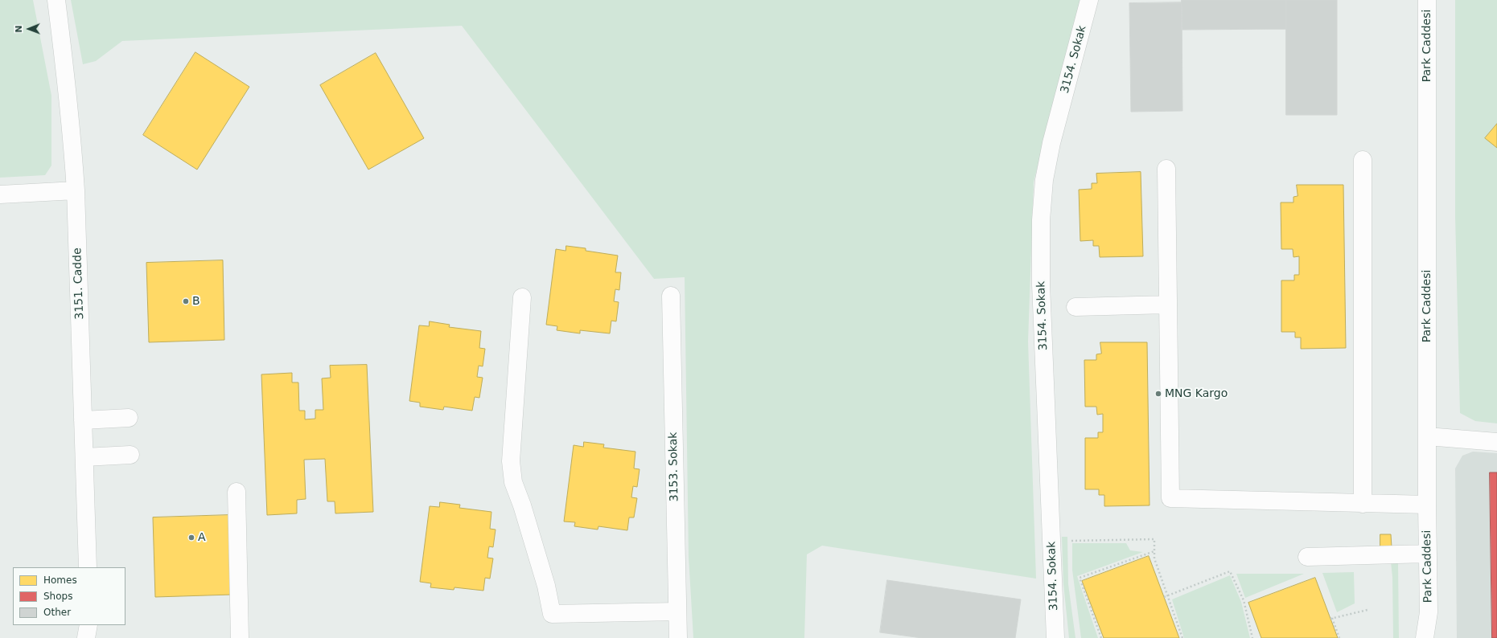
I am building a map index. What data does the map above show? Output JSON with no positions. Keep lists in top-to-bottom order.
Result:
{
  "streets": {
    "street": [
      "Park Caddesi",
      "3154. Sokak",
      "3151. Cadde",
      "3153. Sokak"
    ]
  },
  "places": ["B", "MNG Kargo", "A"],
  "legend": ["Homes", "Shops", "Other"],
  "north": "left"
}
